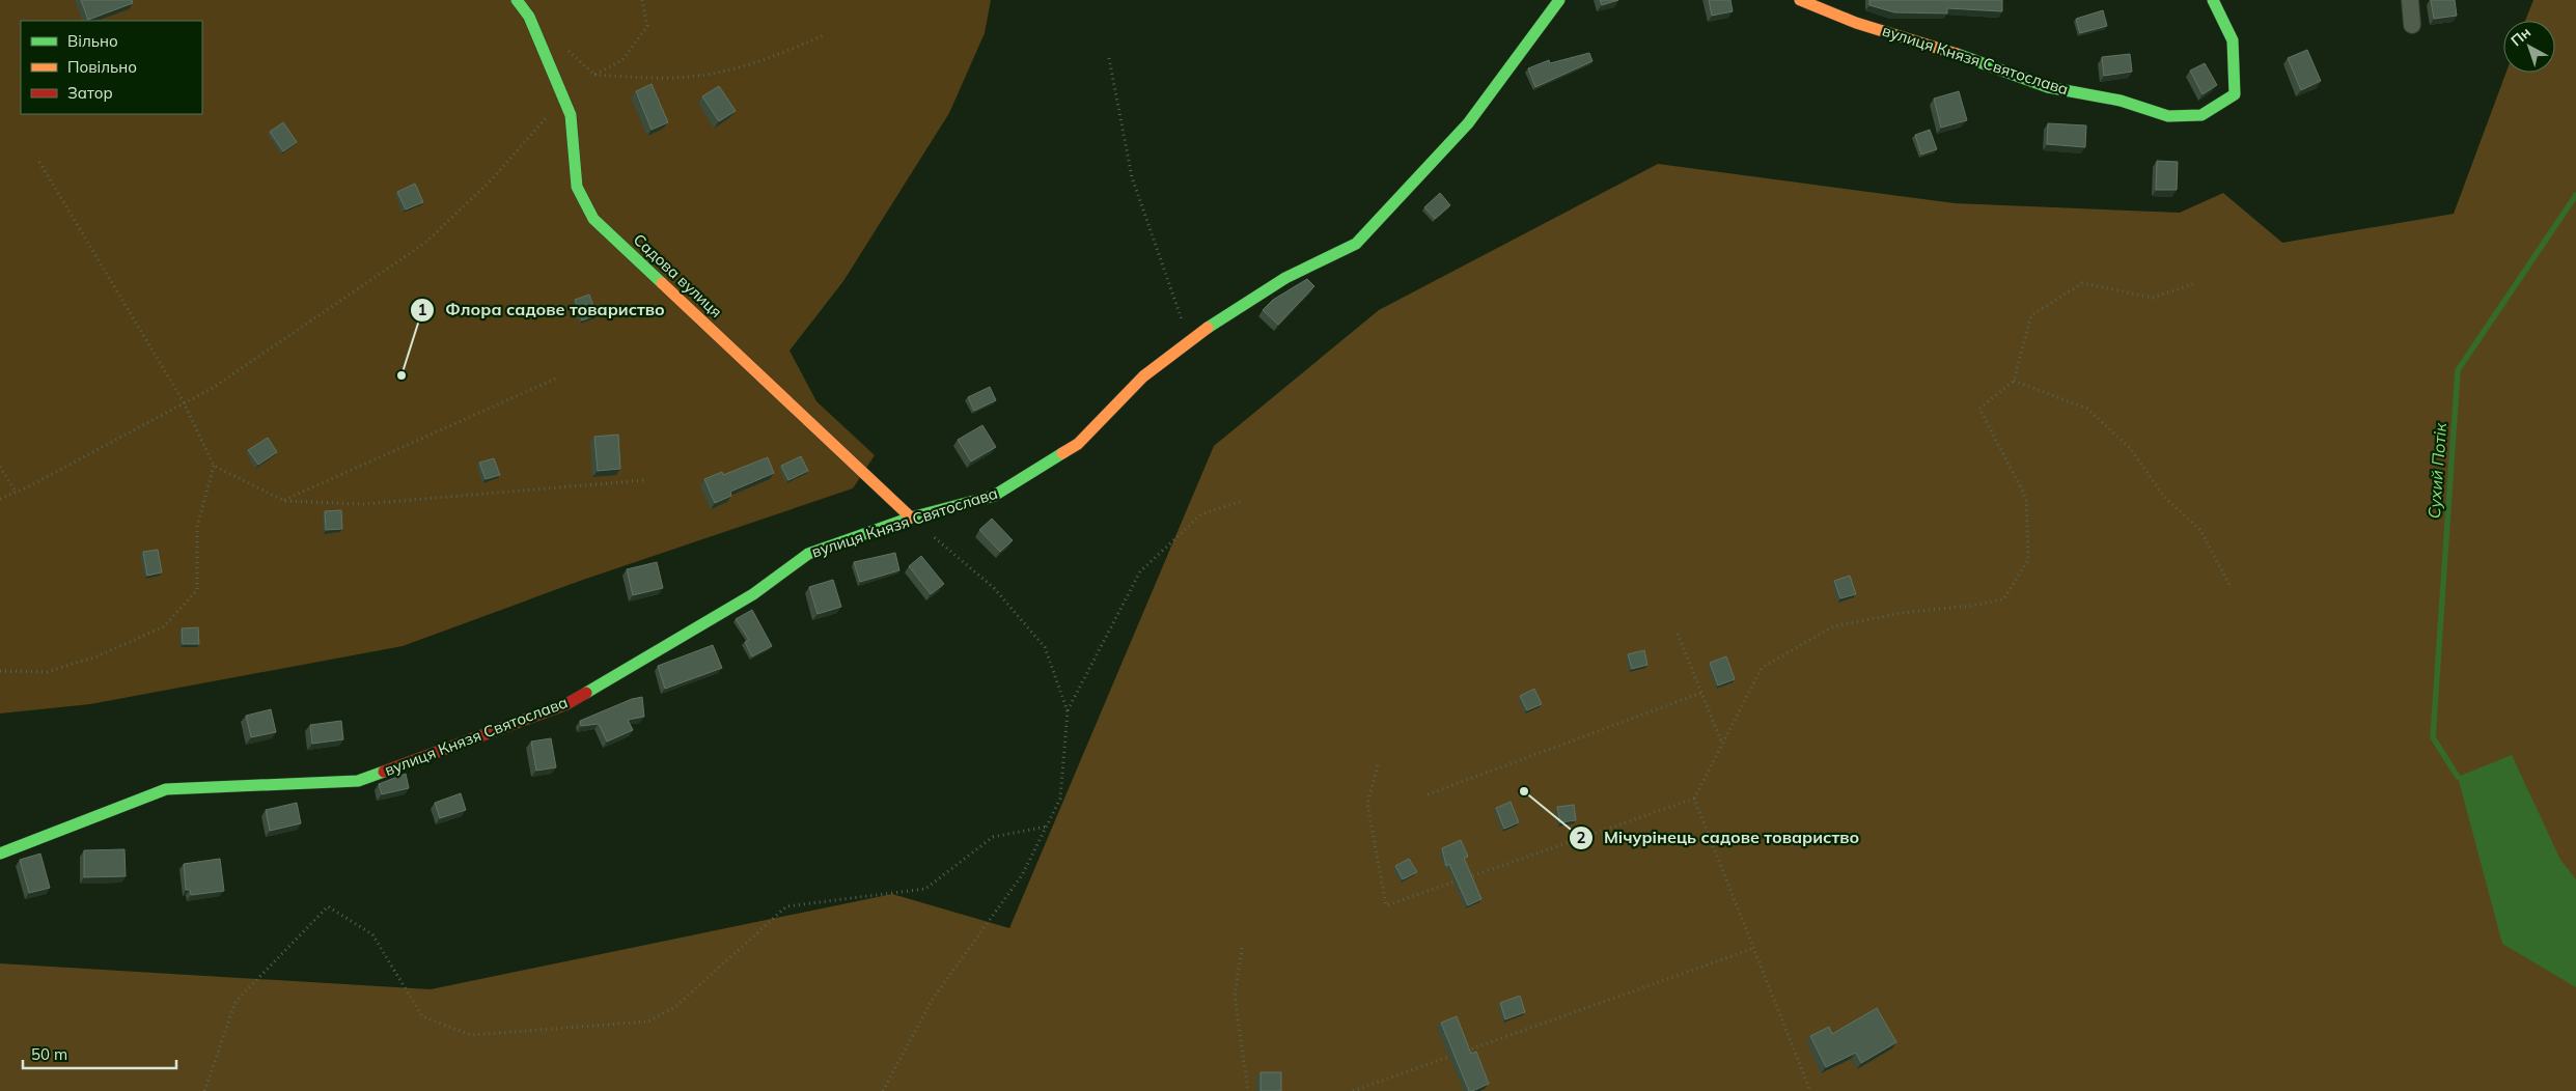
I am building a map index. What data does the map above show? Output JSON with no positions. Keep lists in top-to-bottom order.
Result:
{
  "streets": {
    "street": ["вулиця Князя Святослава", "Садова вулиця"]
  },
  "crossings": [
    ["вулиця Князя Святослава", "Садова вулиця"]
  ],
  "water": ["Сухий Потік"],
  "places": ["Флора садове товариство", "Мічурінець садове товариство"],
  "legend": ["Вільно", "Повільно", "Затор"],
  "scale_bar": "50 m",
  "north": "top left"
}
